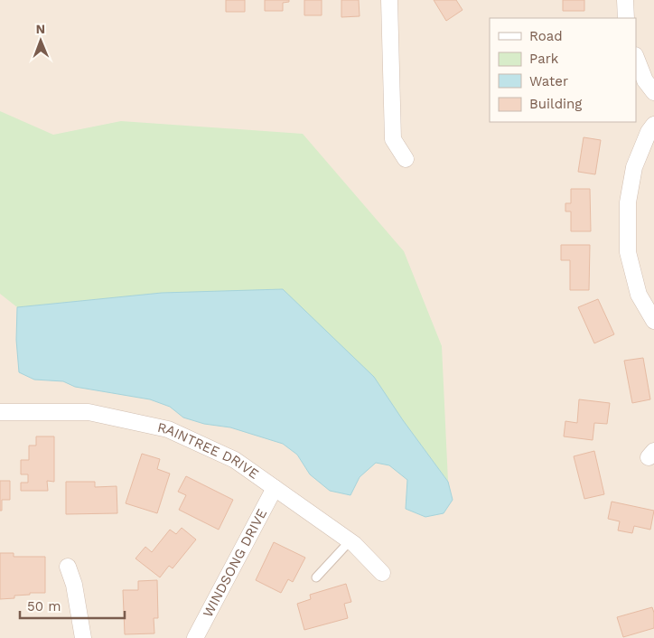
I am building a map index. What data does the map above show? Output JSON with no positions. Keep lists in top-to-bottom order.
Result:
{
  "streets": {
    "street": ["RAINTREE DRIVE", "WINDSONG DRIVE"]
  },
  "crossings": [
    ["RAINTREE DRIVE", "WINDSONG DRIVE"]
  ],
  "legend": [
    "Road",
    "Park",
    "Water",
    "Building"
  ],
  "scale_bar": "50 m",
  "north": "top"
}
